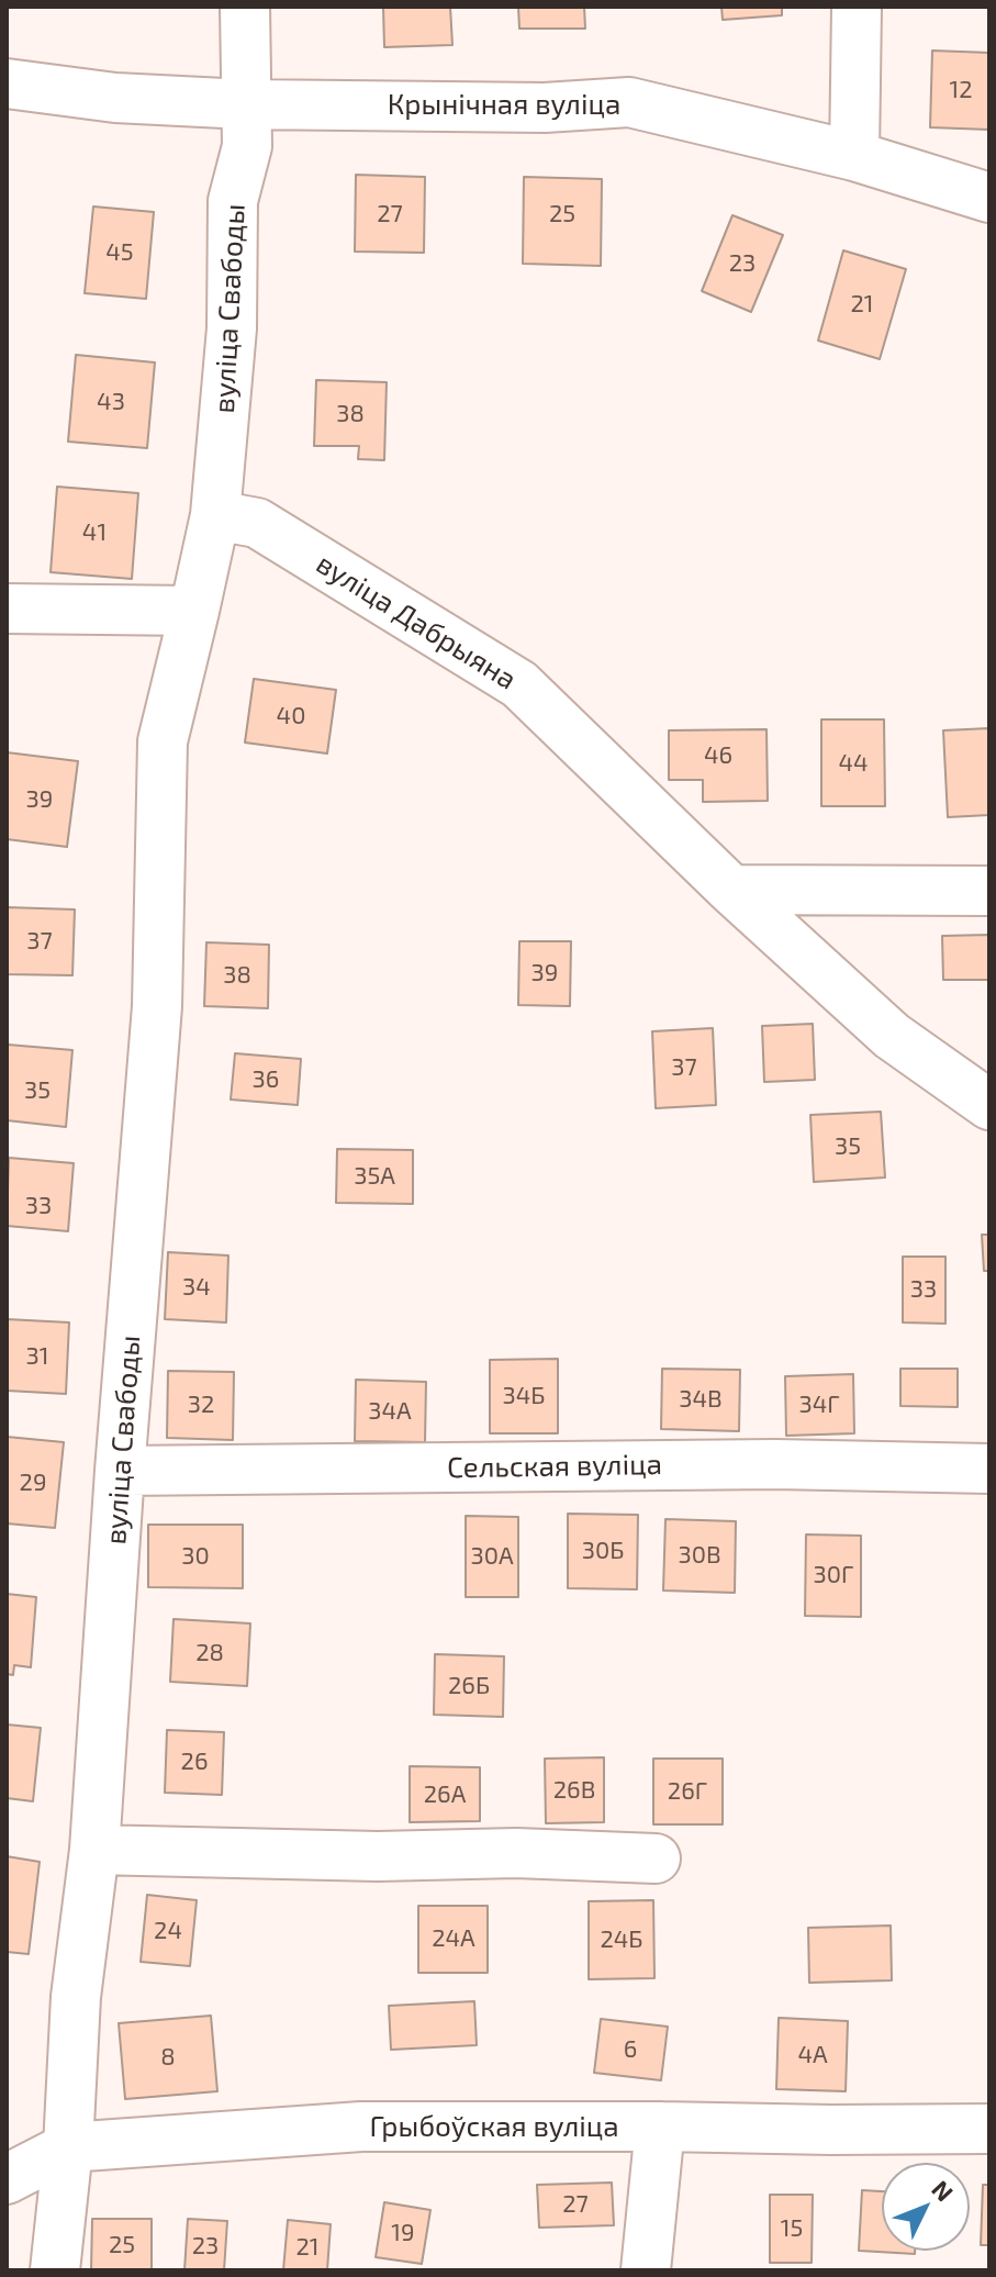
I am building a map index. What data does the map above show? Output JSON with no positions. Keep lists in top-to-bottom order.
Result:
{
  "streets": {
    "street": [
      "Крынічная вуліца",
      "вуліца Свабоды",
      "вуліца Дабрыяна",
      "Сельская вуліца",
      "Грыбоўская вуліца"
    ]
  },
  "crossings": [
    ["Крынічная вуліца", "вуліца Свабоды"],
    ["вуліца Свабоды", "вуліца Дабрыяна"],
    ["вуліца Свабоды", "Сельская вуліца"],
    ["вуліца Свабоды", "Грыбоўская вуліца"]
  ],
  "house_numbers": [
    "12",
    "27",
    "25",
    "45",
    "23",
    "21",
    "43",
    "38",
    "41",
    "40",
    "46",
    "44",
    "39",
    "37",
    "39",
    "38",
    "37",
    "36",
    "35",
    "35",
    "35А",
    "33",
    "34",
    "33",
    "31",
    "34Б",
    "34В",
    "32",
    "34Г",
    "34А",
    "29",
    "30Б",
    "30В",
    "30",
    "30А",
    "30Г",
    "28",
    "26Б",
    "26",
    "26В",
    "26Г",
    "26А",
    "24",
    "24А",
    "24Б",
    "6",
    "4А",
    "8",
    "27",
    "15",
    "19",
    "25",
    "23",
    "21"
  ],
  "north": "top right"
}
